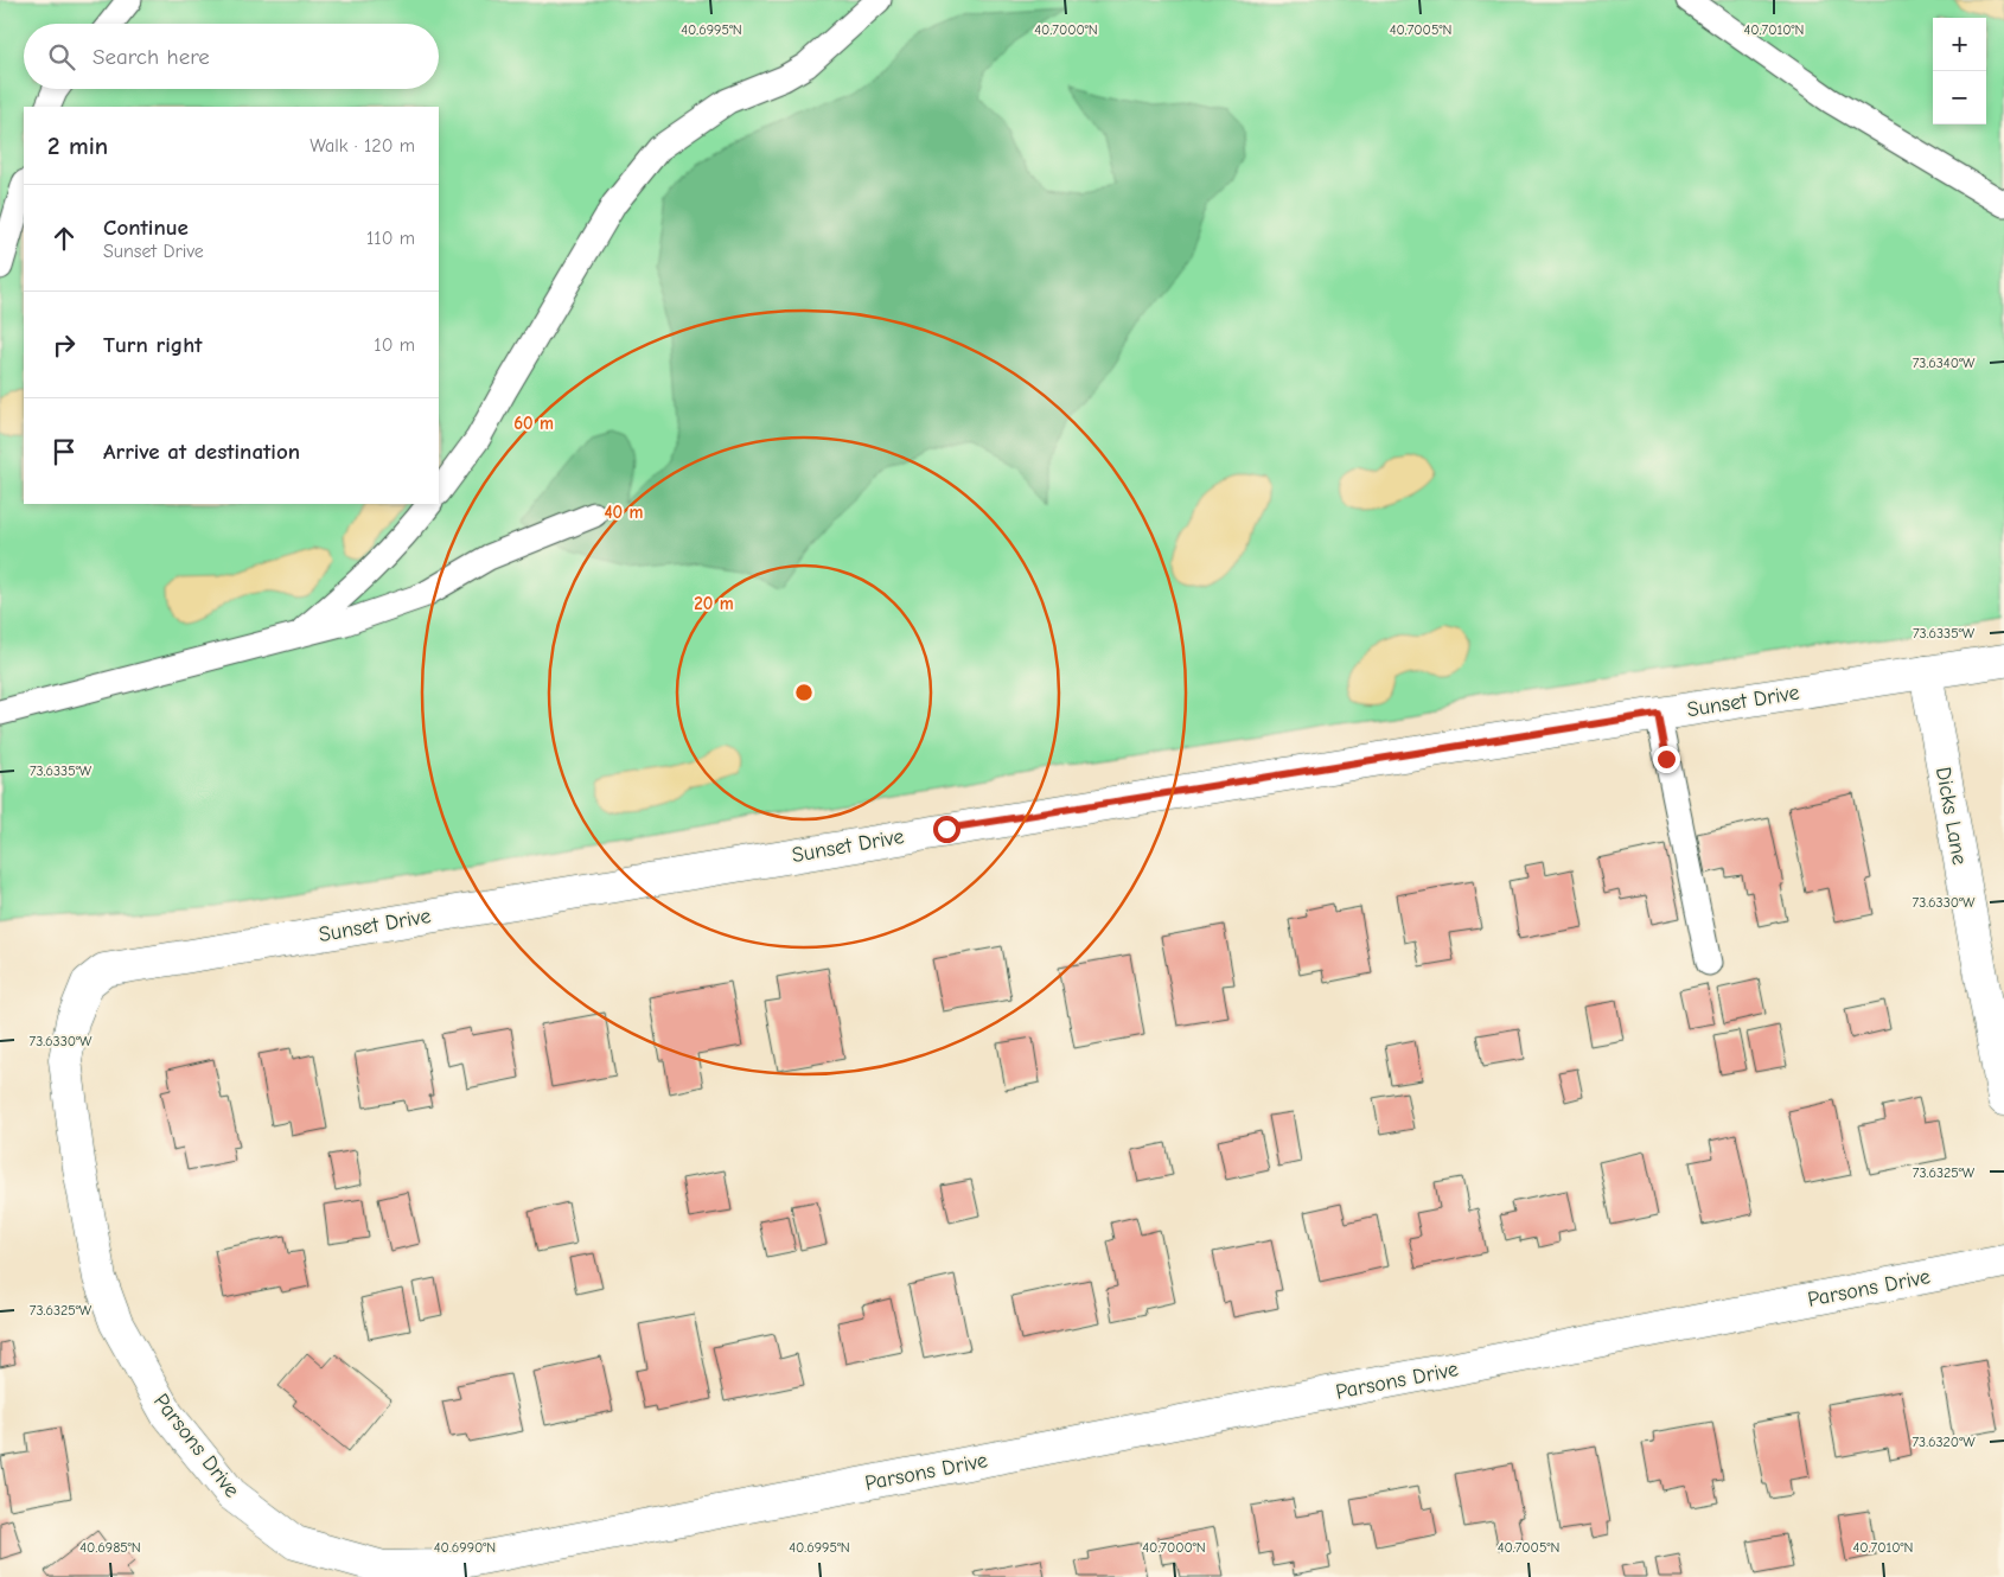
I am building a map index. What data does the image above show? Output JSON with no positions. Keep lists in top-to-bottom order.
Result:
{
  "streets": {
    "street": ["Sunset Drive", "Dicks Lane", "Parsons Drive"]
  },
  "crossings": [
    ["Sunset Drive", "Dicks Lane"],
    ["Sunset Drive", "Parsons Drive"]
  ],
  "page": {
    "map_buttons": ["+", "−"],
    "search": "Search here",
    "heading": ["2 min", "Walk · 120 m"],
    "list": [
      ["Continue", "Sunset Drive", "110 m"],
      ["Turn right", "10 m"],
      "Arrive at destination"
    ]
  },
  "coordinates": [
    "40.6995°N",
    "40.7000°N",
    "40.7005°N",
    "40.7010°N",
    "73.6340°W",
    "73.6335°W",
    "73.6330°W",
    "73.6325°W",
    "73.6320°W",
    "40.6985°N",
    "40.6990°N"
  ],
  "rings": ["60 m", "40 m", "20 m"]
}
